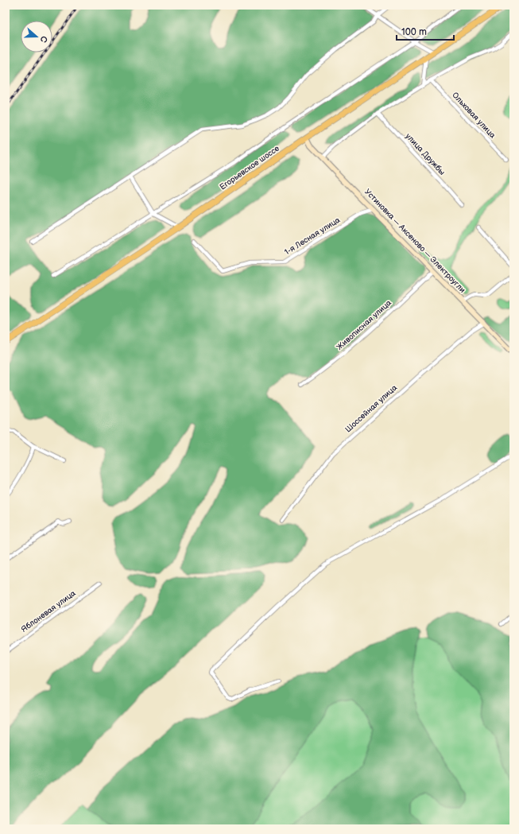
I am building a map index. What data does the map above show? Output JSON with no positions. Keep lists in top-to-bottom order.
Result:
{
  "streets": {
    "main road": ["Егорьевское шоссе", "Устиновка — Аксеново — Электроугли"],
    "street": [
      "Ольховая улица",
      "улица Дружбы",
      "1-я Лесная улица",
      "Живописная улица",
      "Шоссейная улица",
      "Яблоневая улица"
    ]
  },
  "crossings": [
    ["Егорьевское шоссе", "Устиновка — Аксеново — Электроугли"],
    ["1-я Лесная улица", "Устиновка — Аксеново — Электроугли"],
    ["Устиновка — Аксеново — Электроугли", "Живописная улица"],
    ["Устиновка — Аксеново — Электроугли", "Шоссейная улица"]
  ],
  "scale_bar": "100 m",
  "north": "right"
}
